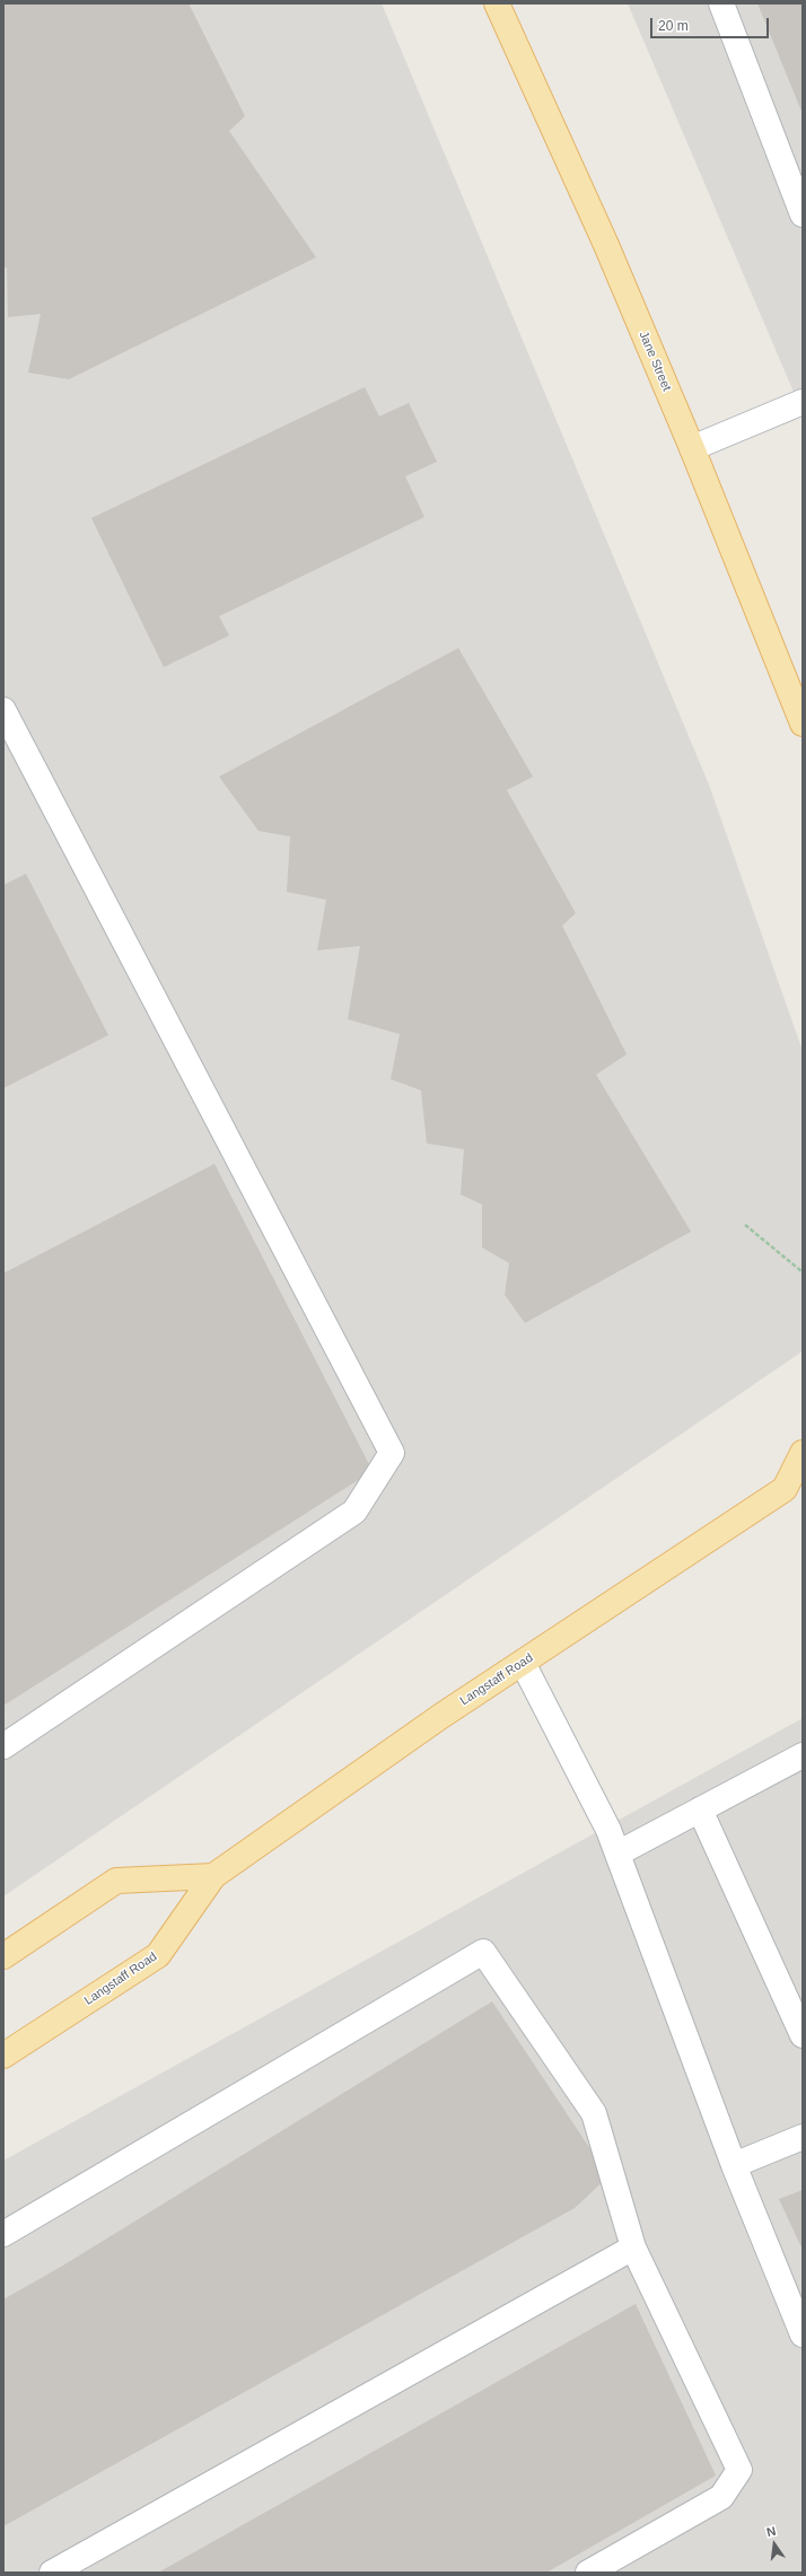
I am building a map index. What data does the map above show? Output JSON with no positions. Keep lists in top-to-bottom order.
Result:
{
  "streets": {
    "main road": ["Jane Street", "Langstaff Road"]
  },
  "scale_bar": "20 m",
  "north": "top"
}
